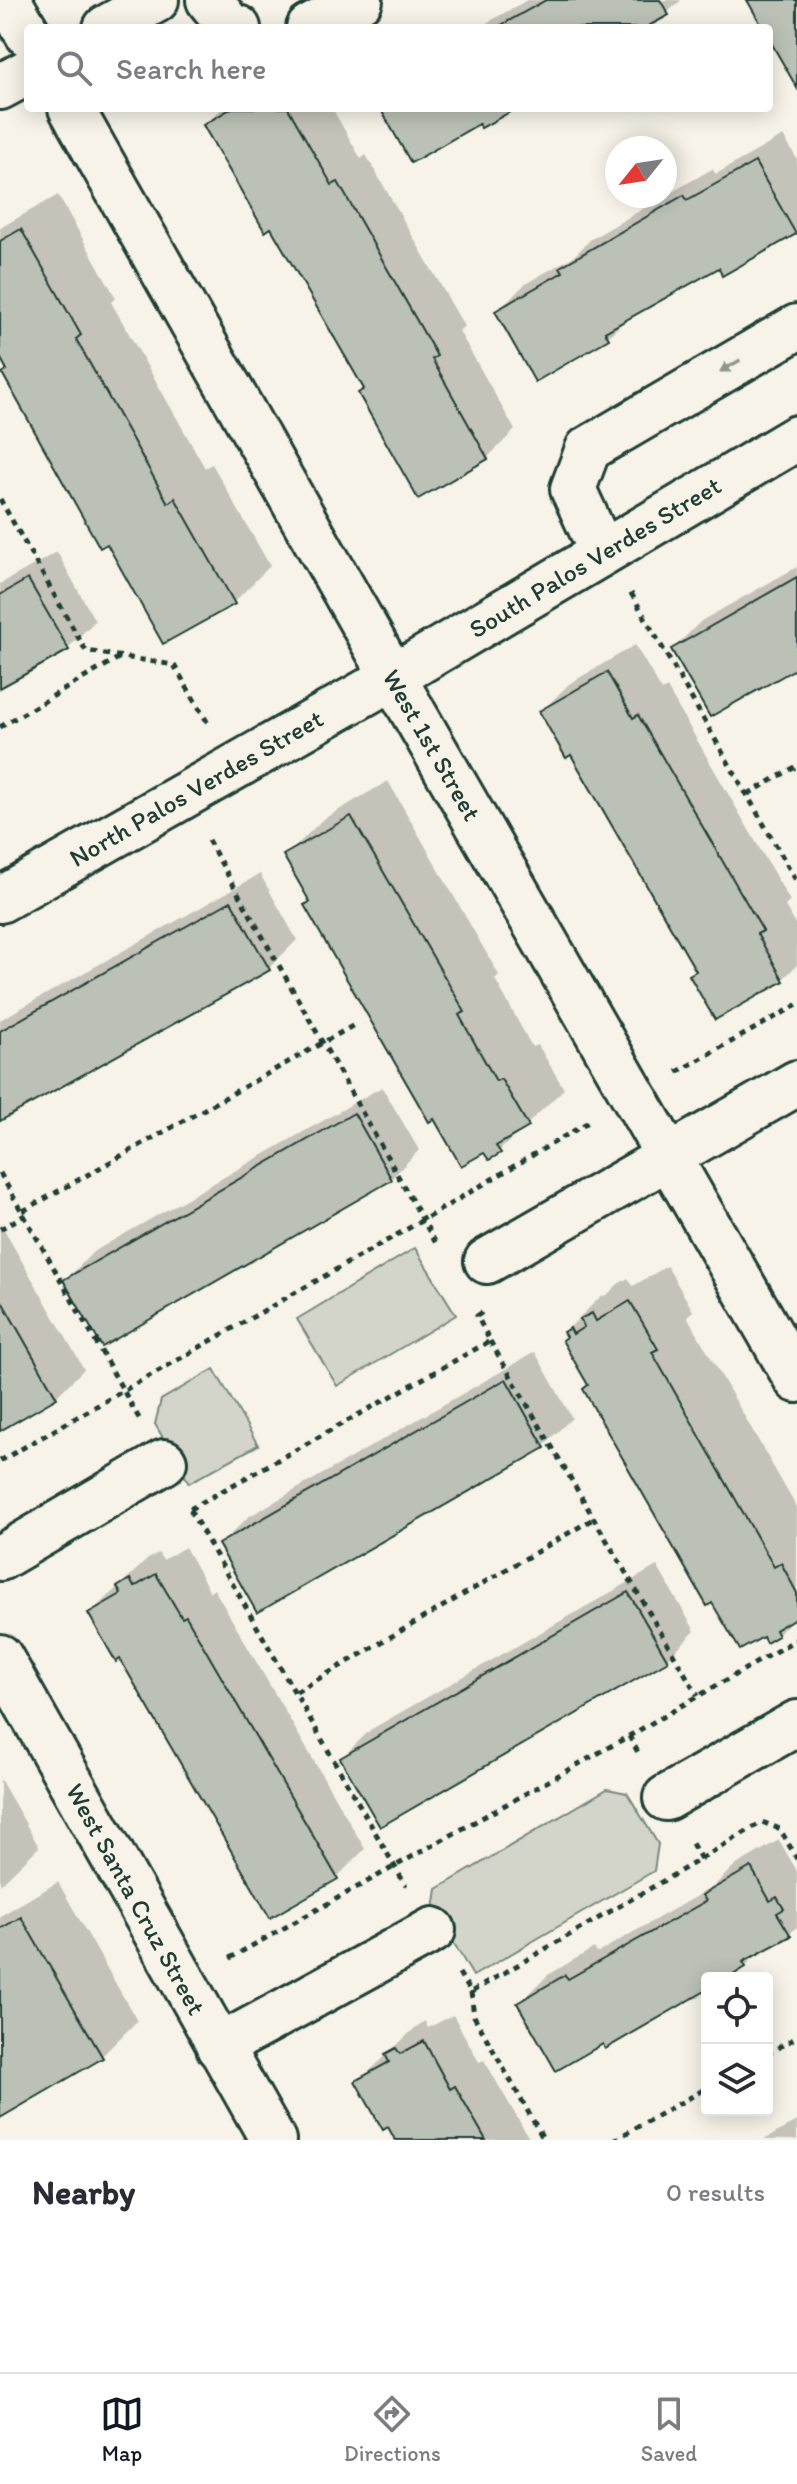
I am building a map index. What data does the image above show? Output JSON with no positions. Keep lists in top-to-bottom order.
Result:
{
  "streets": {
    "street": [
      "South Palos Verdes Street",
      "West 1st Street",
      "North Palos Verdes Street",
      "West Santa Cruz Street"
    ]
  },
  "crossings": [
    ["South Palos Verdes Street", "West 1st Street"],
    ["South Palos Verdes Street", "North Palos Verdes Street"],
    ["West 1st Street", "North Palos Verdes Street"]
  ],
  "north": "bottom left",
  "page": {
    "search": "Search here",
    "heading": ["Nearby", "0 results"],
    "nav": ["Map", "Directions", "Saved"]
  }
}
